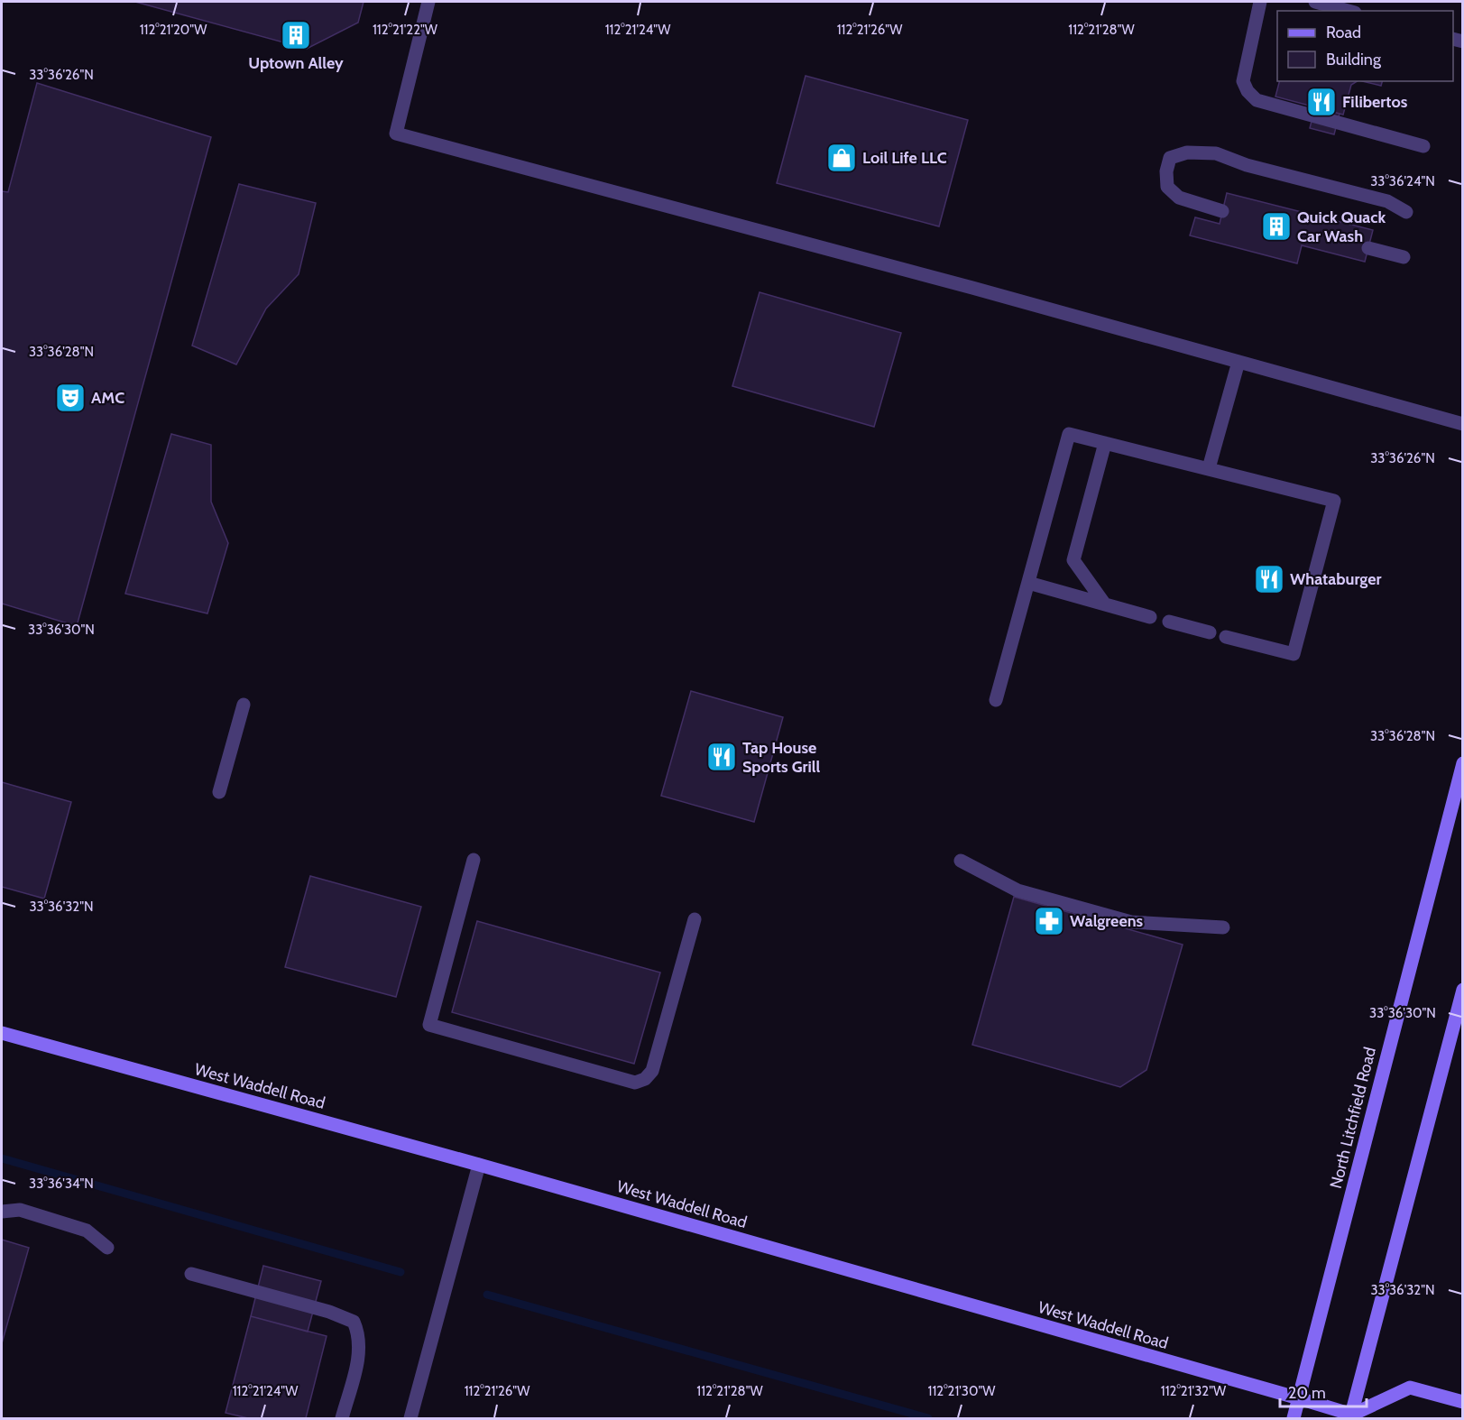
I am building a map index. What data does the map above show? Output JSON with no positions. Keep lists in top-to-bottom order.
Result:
{
  "streets": {
    "main road": ["West Waddell Road", "North Litchfield Road"]
  },
  "crossings": [
    ["West Waddell Road", "North Litchfield Road"]
  ],
  "places": {
    "building": ["Uptown Alley", "Quick Quack Car Wash"],
    "restaurant": ["Filibertos", "Whataburger", "Tap House Sports Grill"],
    "shop": ["Loil Life LLC"],
    "theatre": ["AMC"],
    "pharmacy": ["Walgreens"]
  },
  "legend": ["Road", "Building"],
  "scale_bar": "20 m",
  "coordinates": [
    "112°21'20\"W",
    "112°21'22\"W",
    "112°21'24\"W",
    "112°21'26\"W",
    "112°21'28\"W",
    "33°36'26\"N",
    "33°36'24\"N",
    "33°36'28\"N",
    "33°36'30\"N",
    "33°36'32\"N",
    "33°36'34\"N",
    "112°21'30\"W",
    "112°21'32\"W"
  ]
}
